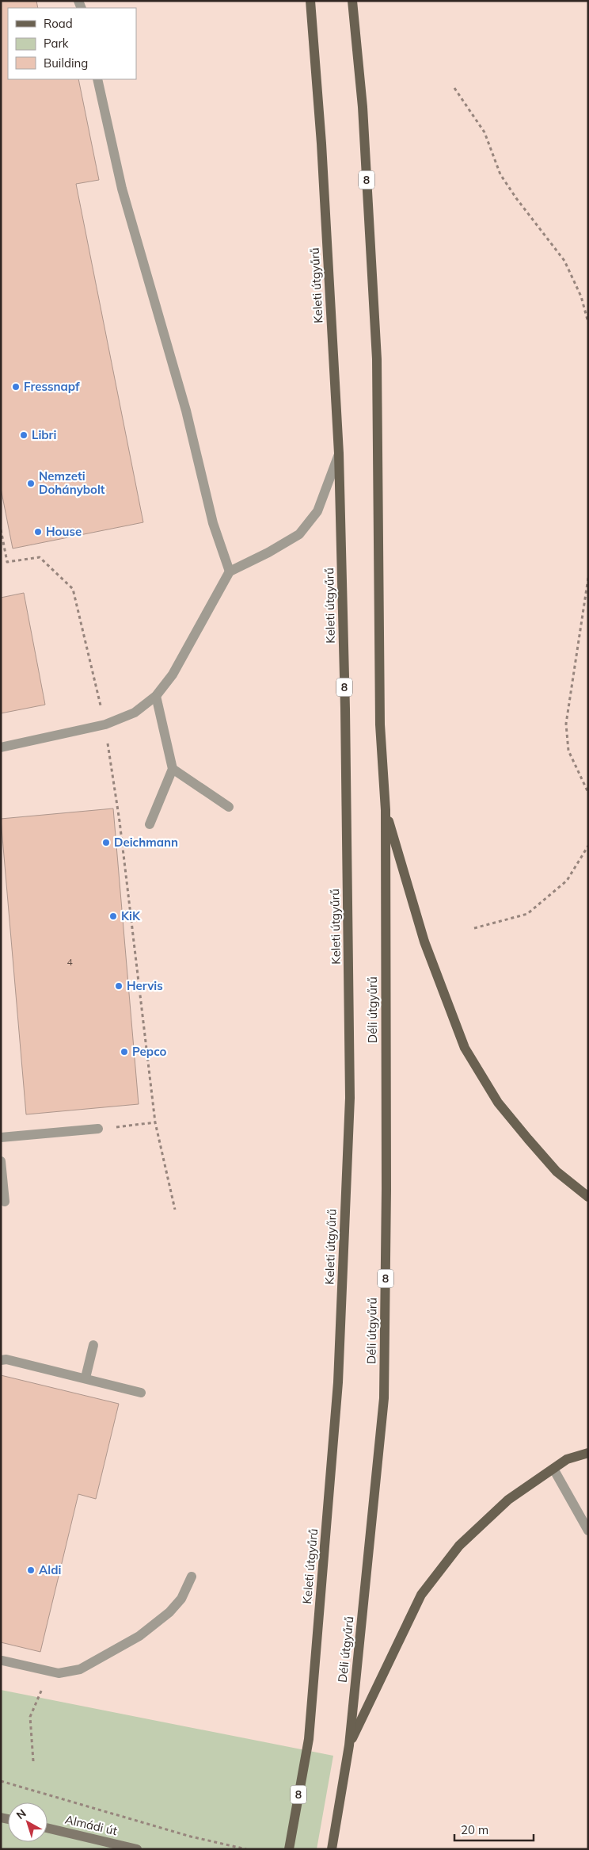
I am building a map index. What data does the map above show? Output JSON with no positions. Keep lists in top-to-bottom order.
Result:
{
  "streets": {
    "main road": [
      "8",
      "Keleti útgyűrű",
      "Déli útgyűrű",
      "Almádi út"
    ]
  },
  "crossings": [
    ["8", "Déli útgyűrű"]
  ],
  "places": [
    "Fressnapf",
    "Libri",
    "Nemzeti Dohánybolt",
    "House",
    "Deichmann",
    "KiK",
    "Hervis",
    "Pepco",
    "Aldi"
  ],
  "house_numbers": ["4"],
  "legend": ["Road", "Park", "Building"],
  "scale_bar": "20 m",
  "north": "top left"
}
